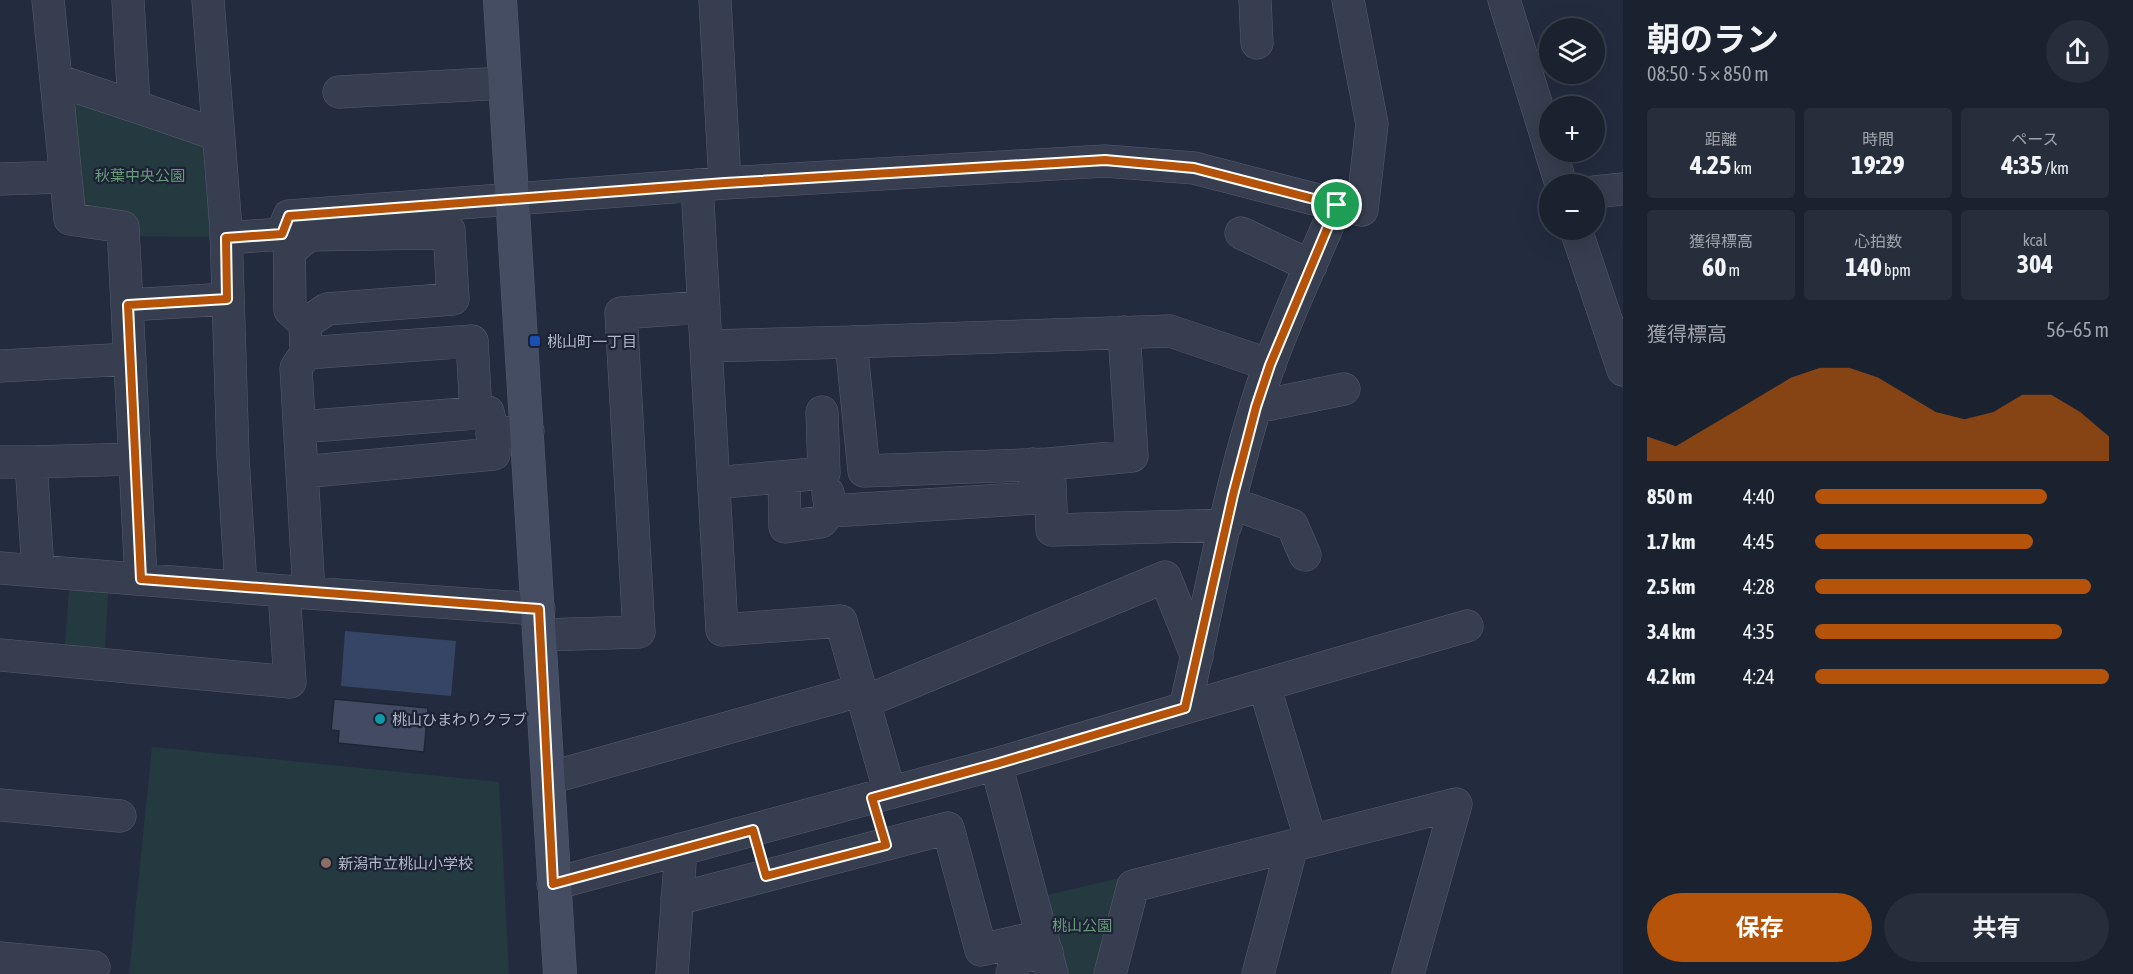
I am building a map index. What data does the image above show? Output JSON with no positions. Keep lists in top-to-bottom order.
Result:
{
  "parks": ["秋葉中央公園", "桃山公園"],
  "places": {
    "transit": ["桃山町一丁目"],
    "other": ["桃山ひまわりクラブ", "新潟市立桃山小学校"]
  },
  "page": {
    "heading": ["朝のラン", "08:50 · 5 × 850 m"],
    "map_buttons": ["+", "−"],
    "stats": [
      ["距離", "4.25 km"],
      ["時間", "19:29"],
      ["ペース", "4:35 /km"],
      ["獲得標高", "60 m"],
      ["心拍数", "140 bpm"],
      ["kcal", "304"]
    ],
    "chart": ["獲得標高", "56–65 m"],
    "list": [
      {
        "name": "850 m",
        "note": "4:40"
      },
      {
        "name": "1.7 km",
        "note": "4:45"
      },
      {
        "name": "2.5 km",
        "note": "4:28"
      },
      {
        "name": "3.4 km",
        "note": "4:35"
      },
      {
        "name": "4.2 km",
        "note": "4:24"
      }
    ],
    "buttons": ["保存", "共有"]
  }
}
